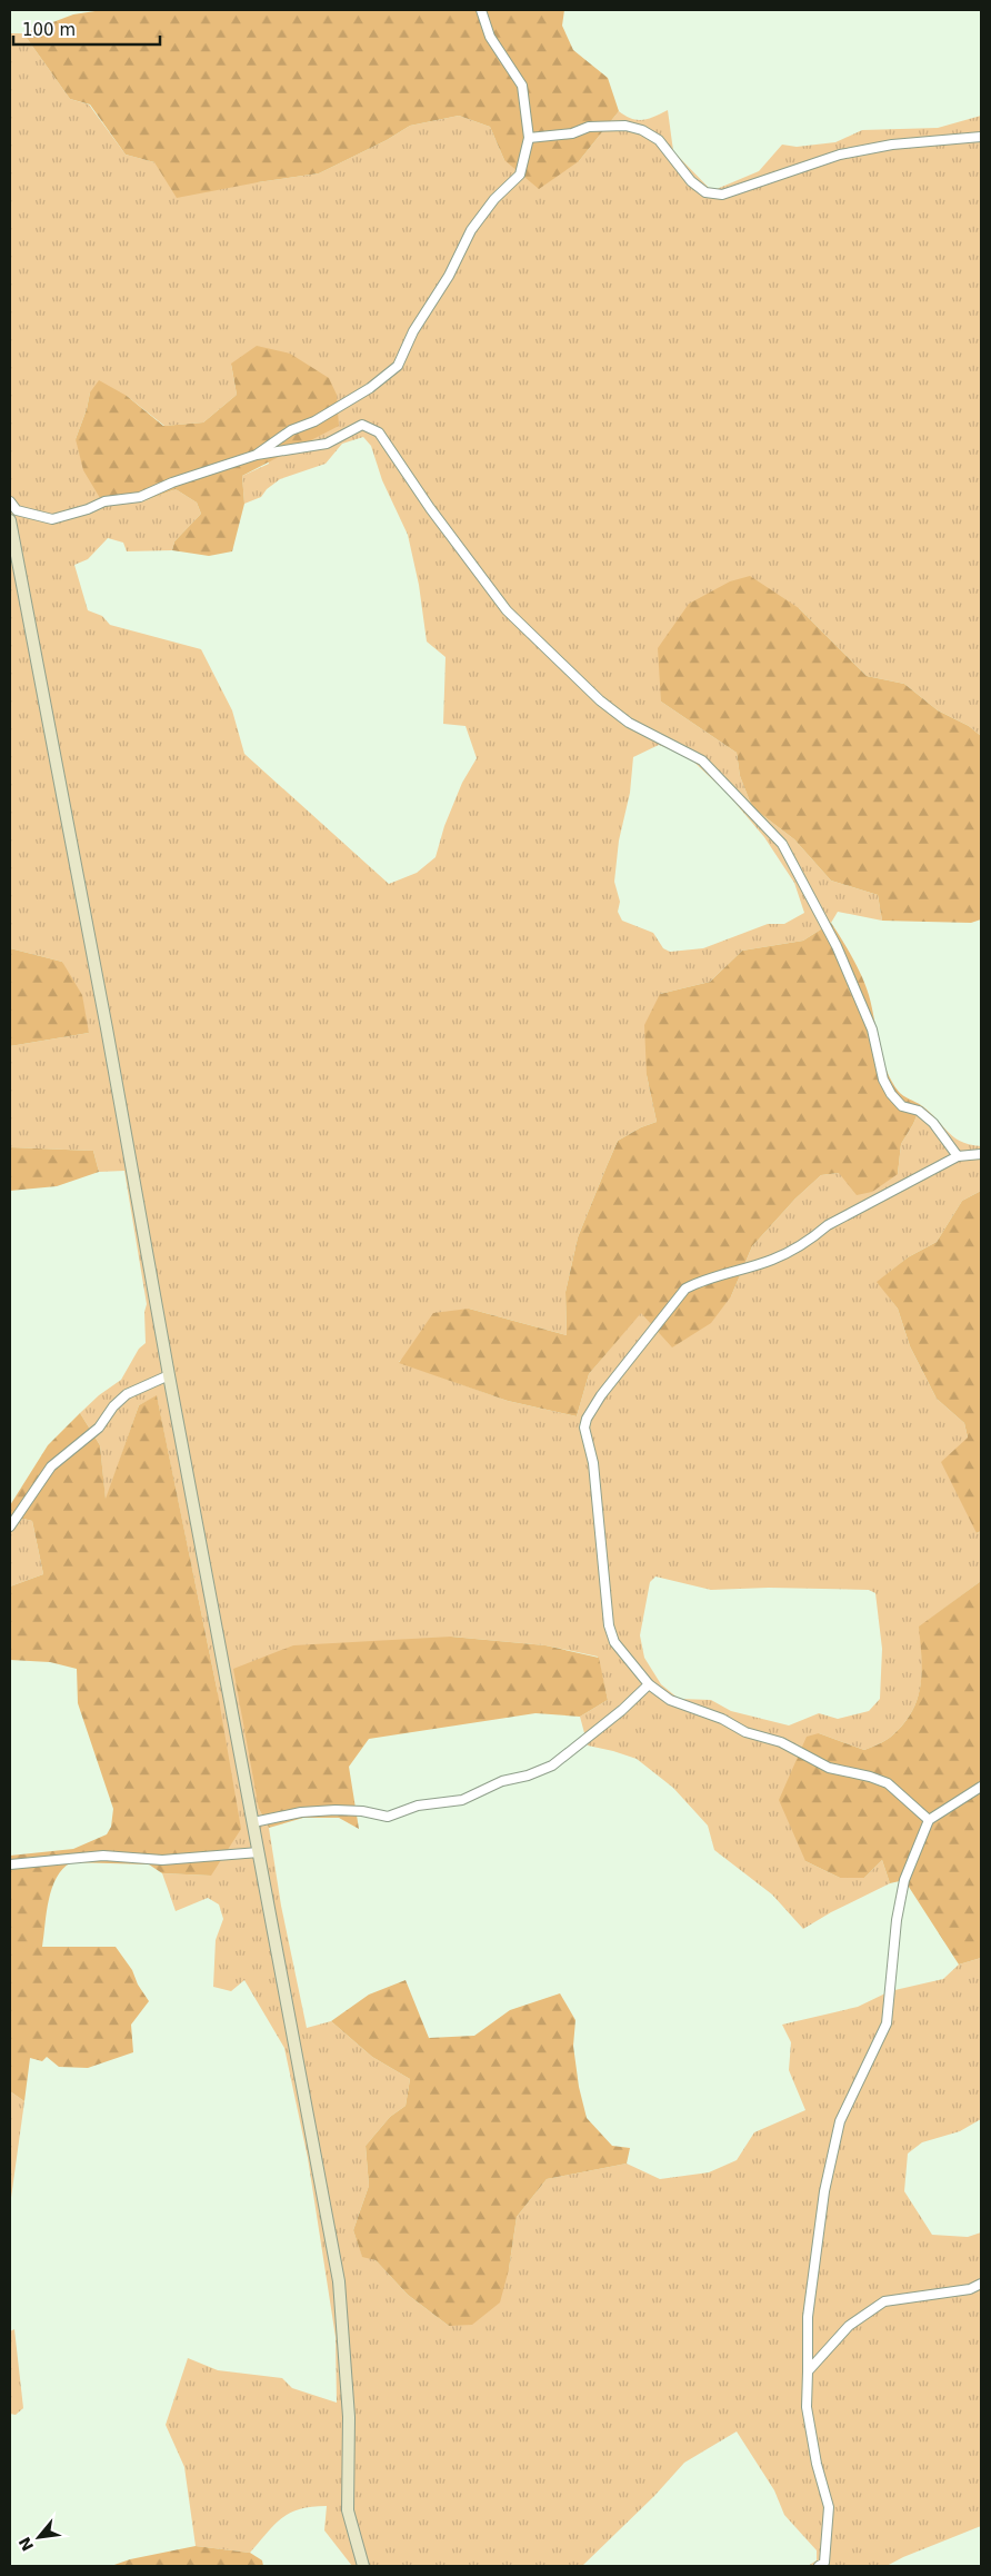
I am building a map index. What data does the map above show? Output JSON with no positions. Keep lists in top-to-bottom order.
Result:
{
  "scale_bar": "100 m",
  "north": "bottom left"
}
